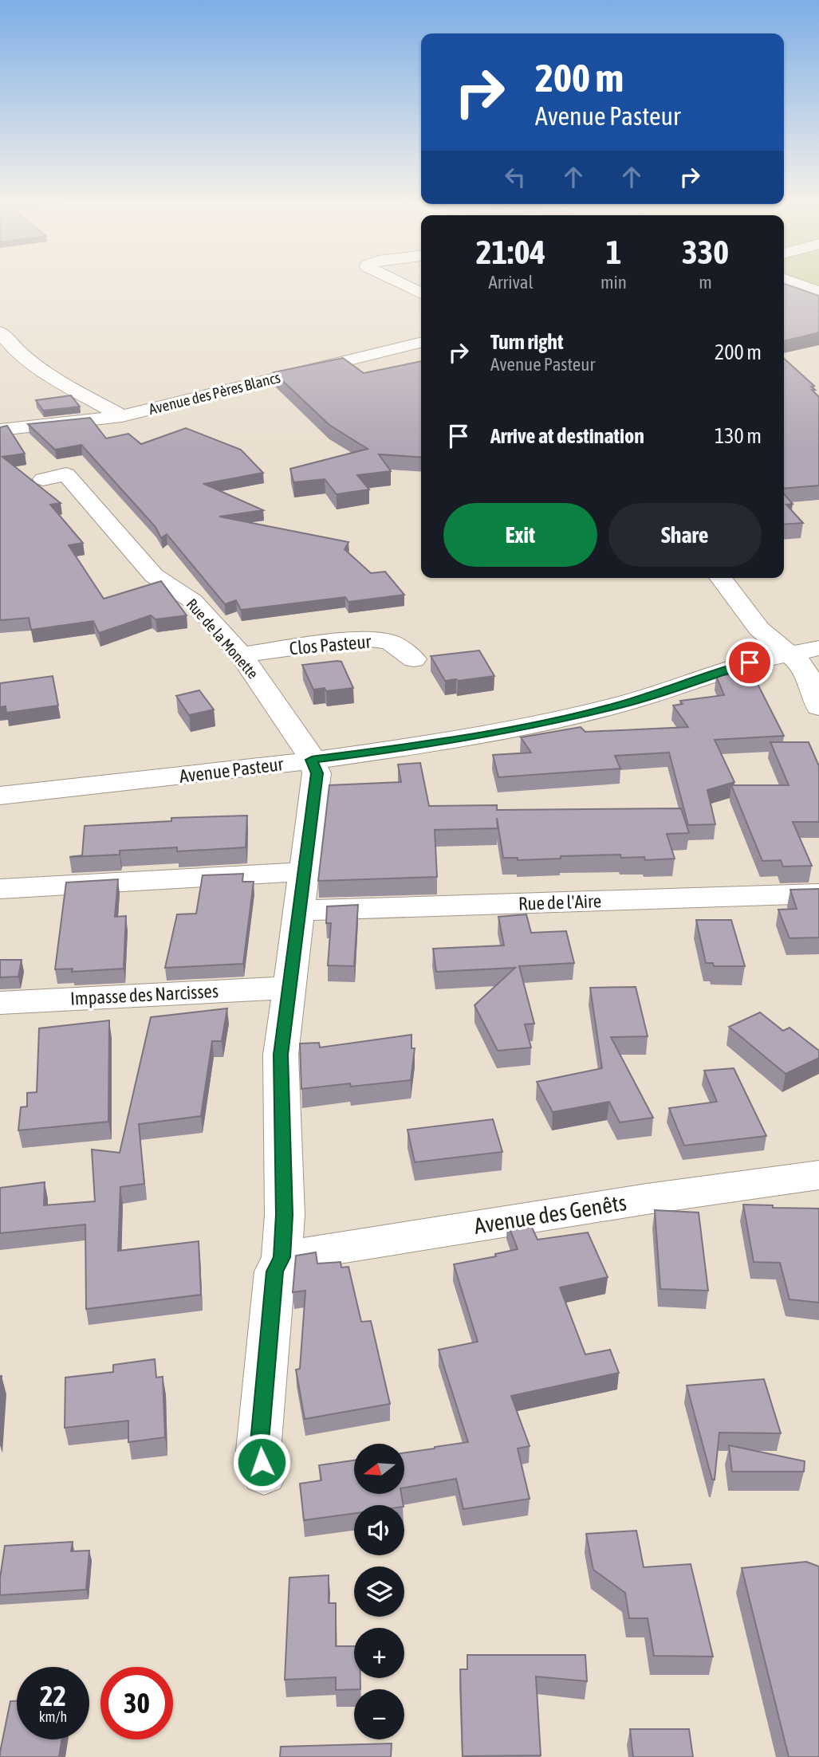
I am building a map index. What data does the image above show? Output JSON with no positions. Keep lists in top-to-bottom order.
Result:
{
  "streets": {
    "street": [
      "Avenue des Pères Blancs",
      "Rue de la Monette",
      "Clos Pasteur",
      "Avenue Pasteur",
      "Rue de l'Aire",
      "Impasse des Narcisses",
      "Avenue des Genêts"
    ]
  },
  "crossings": [
    ["Rue de la Monette", "Clos Pasteur"],
    ["Rue de la Monette", "Avenue Pasteur"]
  ],
  "north": "left",
  "page": {
    "turn": ["200 m", "Avenue Pasteur"],
    "eta": [
      "21:04",
      "Arrival",
      "1",
      "min",
      "330",
      "m"
    ],
    "list": [
      {
        "name": "Turn right",
        "note": "Avenue Pasteur",
        "value": "200 m"
      },
      {
        "name": "Arrive at destination",
        "value": "130 m"
      }
    ],
    "buttons": ["Exit", "Share"],
    "map_buttons": ["+", "−"],
    "speed": "22 km/h",
    "limit": "30"
  }
}
